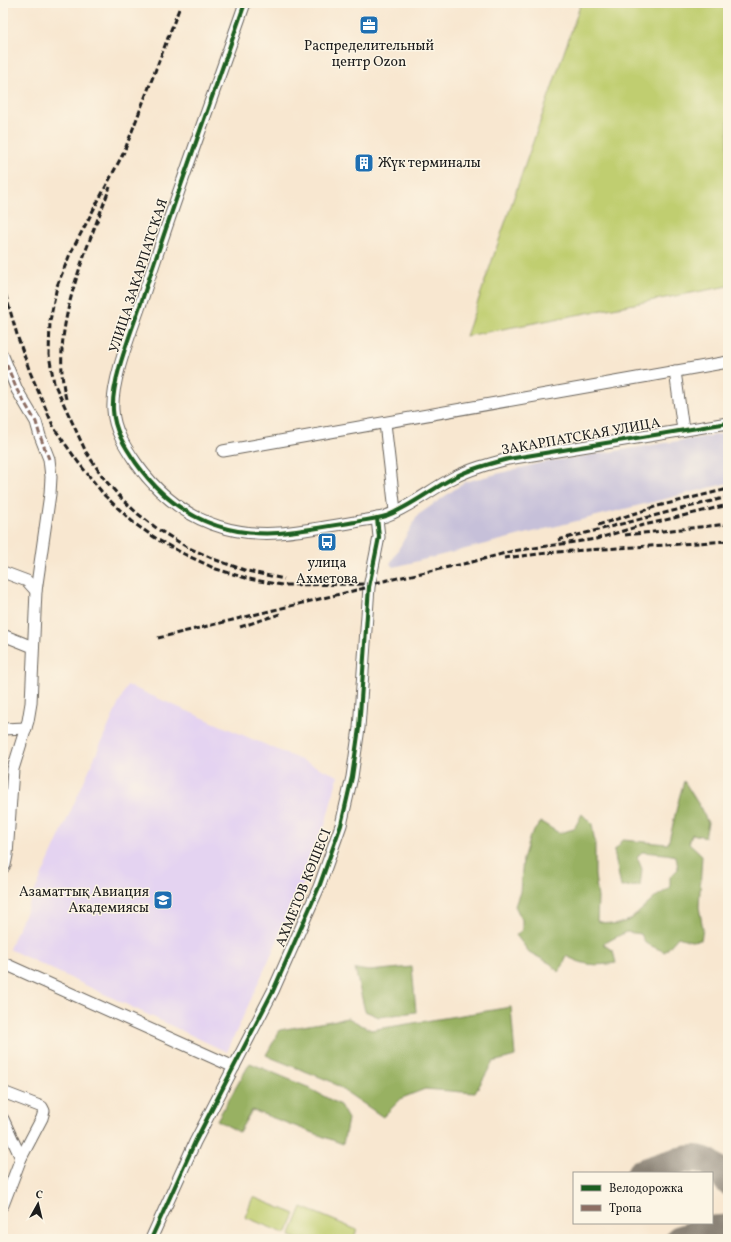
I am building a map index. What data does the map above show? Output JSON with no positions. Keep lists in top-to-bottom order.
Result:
{
  "streets": {
    "street": ["УЛИЦА ЗАКАРПАТСКАЯ", "ЗАКАРПАТСКАЯ УЛИЦА", "АХМЕТОВ КӨШЕСІ"]
  },
  "crossings": [
    ["УЛИЦА ЗАКАРПАТСКАЯ", "ЗАКАРПАТСКАЯ УЛИЦА"],
    ["УЛИЦА ЗАКАРПАТСКАЯ", "АХМЕТОВ КӨШЕСІ"],
    ["ЗАКАРПАТСКАЯ УЛИЦА", "АХМЕТОВ КӨШЕСІ"]
  ],
  "places": {
    "office": ["Распределительный центр Ozon"],
    "building": ["Жүк терминалы"],
    "bus stop": ["улица Ахметова"],
    "school or university": ["Азаматтық Авиация Академиясы"]
  },
  "legend": ["Велодорожка", "Тропа"],
  "north": "top"
}
